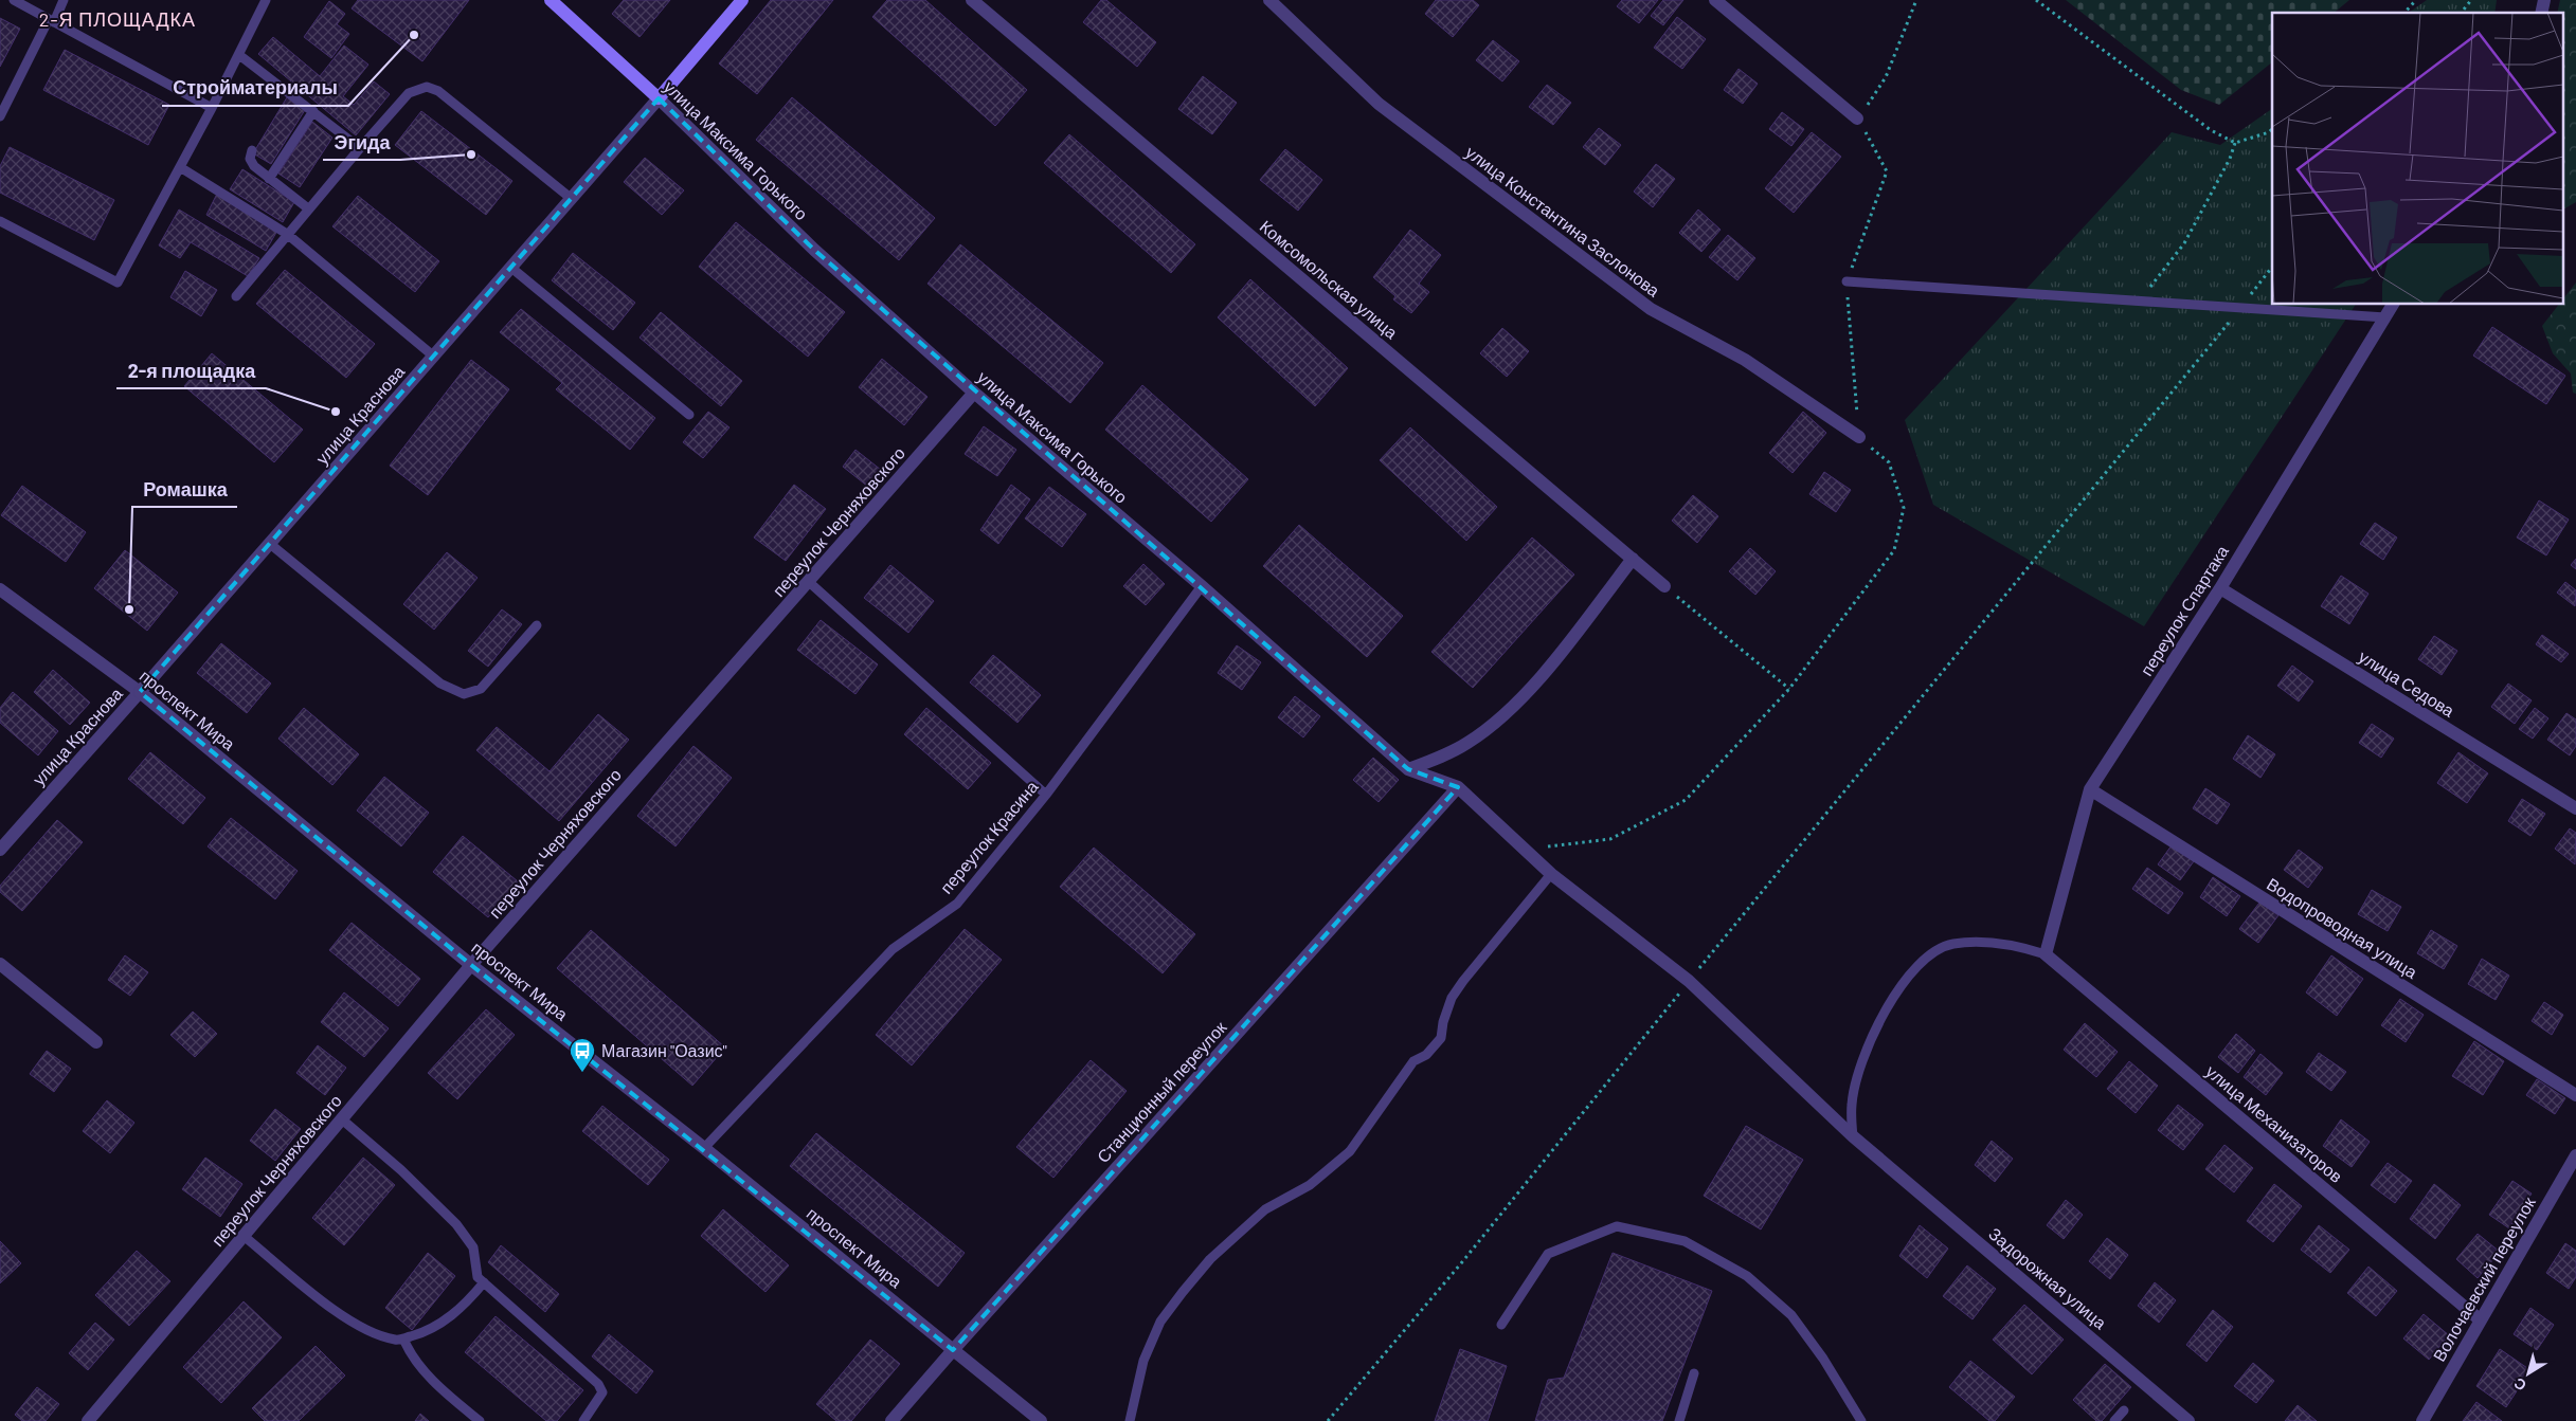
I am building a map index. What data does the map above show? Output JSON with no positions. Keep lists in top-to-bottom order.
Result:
{
  "streets": {
    "main road": ["улица Максима Горького", "улица Краснова"],
    "street": [
      "улица Константина Заслонова",
      "Комсомольская улица",
      "переулок Черняховского",
      "переулок Спартака",
      "улица Седова",
      "проспект Мира",
      "Водопроводная улица",
      "Станционный переулок",
      "улица Механизаторов",
      "Задорожная улица",
      "Волочаевский переулок"
    ],
    "lane": ["переулок Красина"]
  },
  "crossings": [
    ["улица Максима Горького", "улица Краснова"],
    ["улица Максима Горького", "переулок Черняховского"],
    ["улица Максима Горького", "переулок Красина"],
    ["улица Максима Горького", "Станционный переулок"],
    ["улица Максима Горького", "Задорожная улица"],
    ["улица Краснова", "проспект Мира"],
    ["переулок Черняховского", "проспект Мира"],
    ["переулок Спартака", "улица Седова"],
    ["переулок Спартака", "Водопроводная улица"],
    ["переулок Спартака", "улица Механизаторов"],
    ["проспект Мира", "переулок Красина"],
    ["проспект Мира", "Станционный переулок"],
    ["улица Механизаторов", "Волочаевский переулок"]
  ],
  "districts": ["2-Я ПЛОЩАДКА"],
  "places": {
    "other": [
      "Стройматериалы",
      "Эгида",
      "2-я площадка",
      "Ромашка"
    ],
    "bus stop": ["Магазин \"Оазис\""]
  },
  "north": "bottom left"
}
